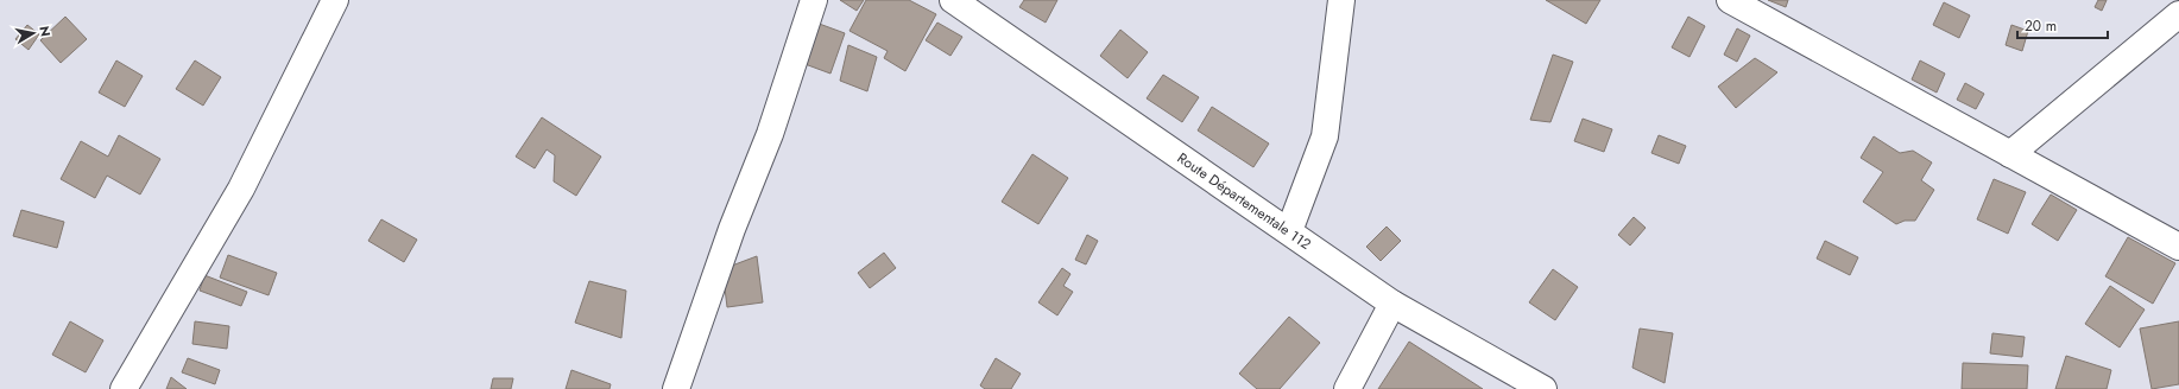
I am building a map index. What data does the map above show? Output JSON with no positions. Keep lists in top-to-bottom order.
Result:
{
  "streets": {
    "street": ["Route Départementale 112"]
  },
  "scale_bar": "20 m",
  "north": "right"
}
